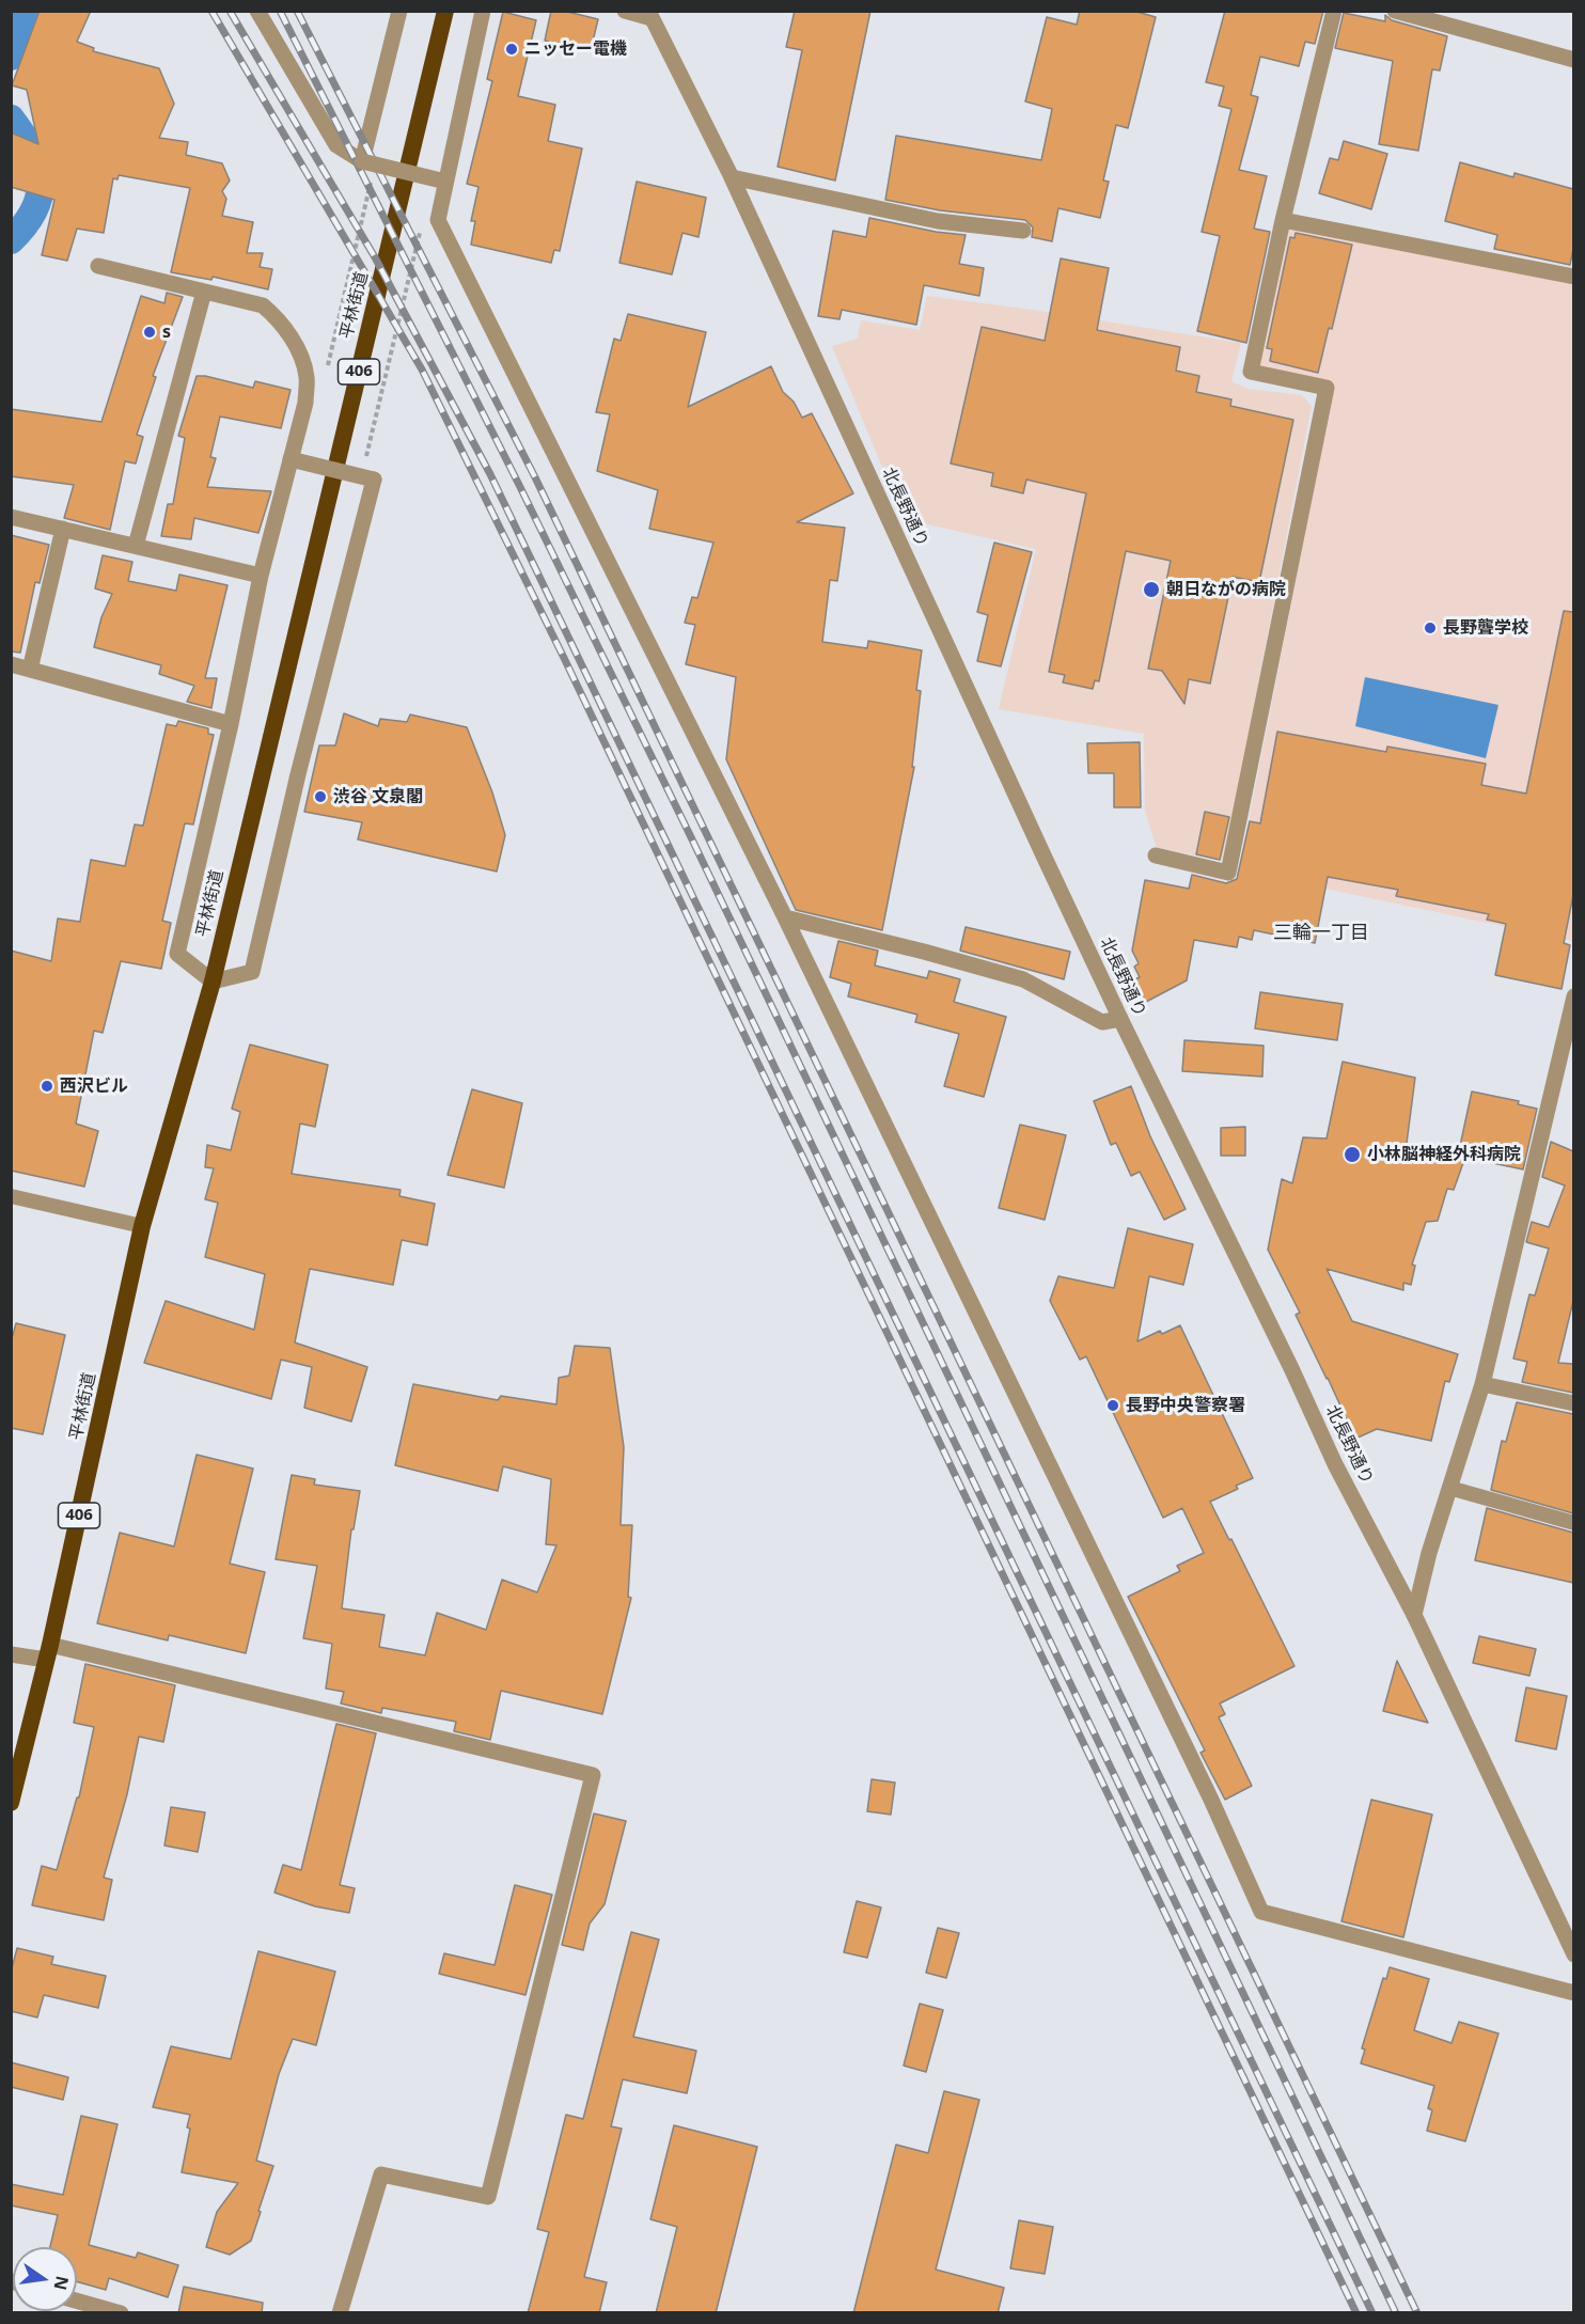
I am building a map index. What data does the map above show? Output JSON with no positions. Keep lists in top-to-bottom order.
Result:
{
  "streets": {
    "highway": ["平林街道", "406"],
    "street": ["北長野通り"]
  },
  "districts": ["三輪一丁目"],
  "places": [
    "ニッセー電機",
    "s",
    "朝日ながの病院",
    "長野聾学校",
    "渋谷 文泉閣",
    "西沢ビル",
    "小林脳神経外科病院",
    "長野中央警察署"
  ],
  "north": "right"
}
